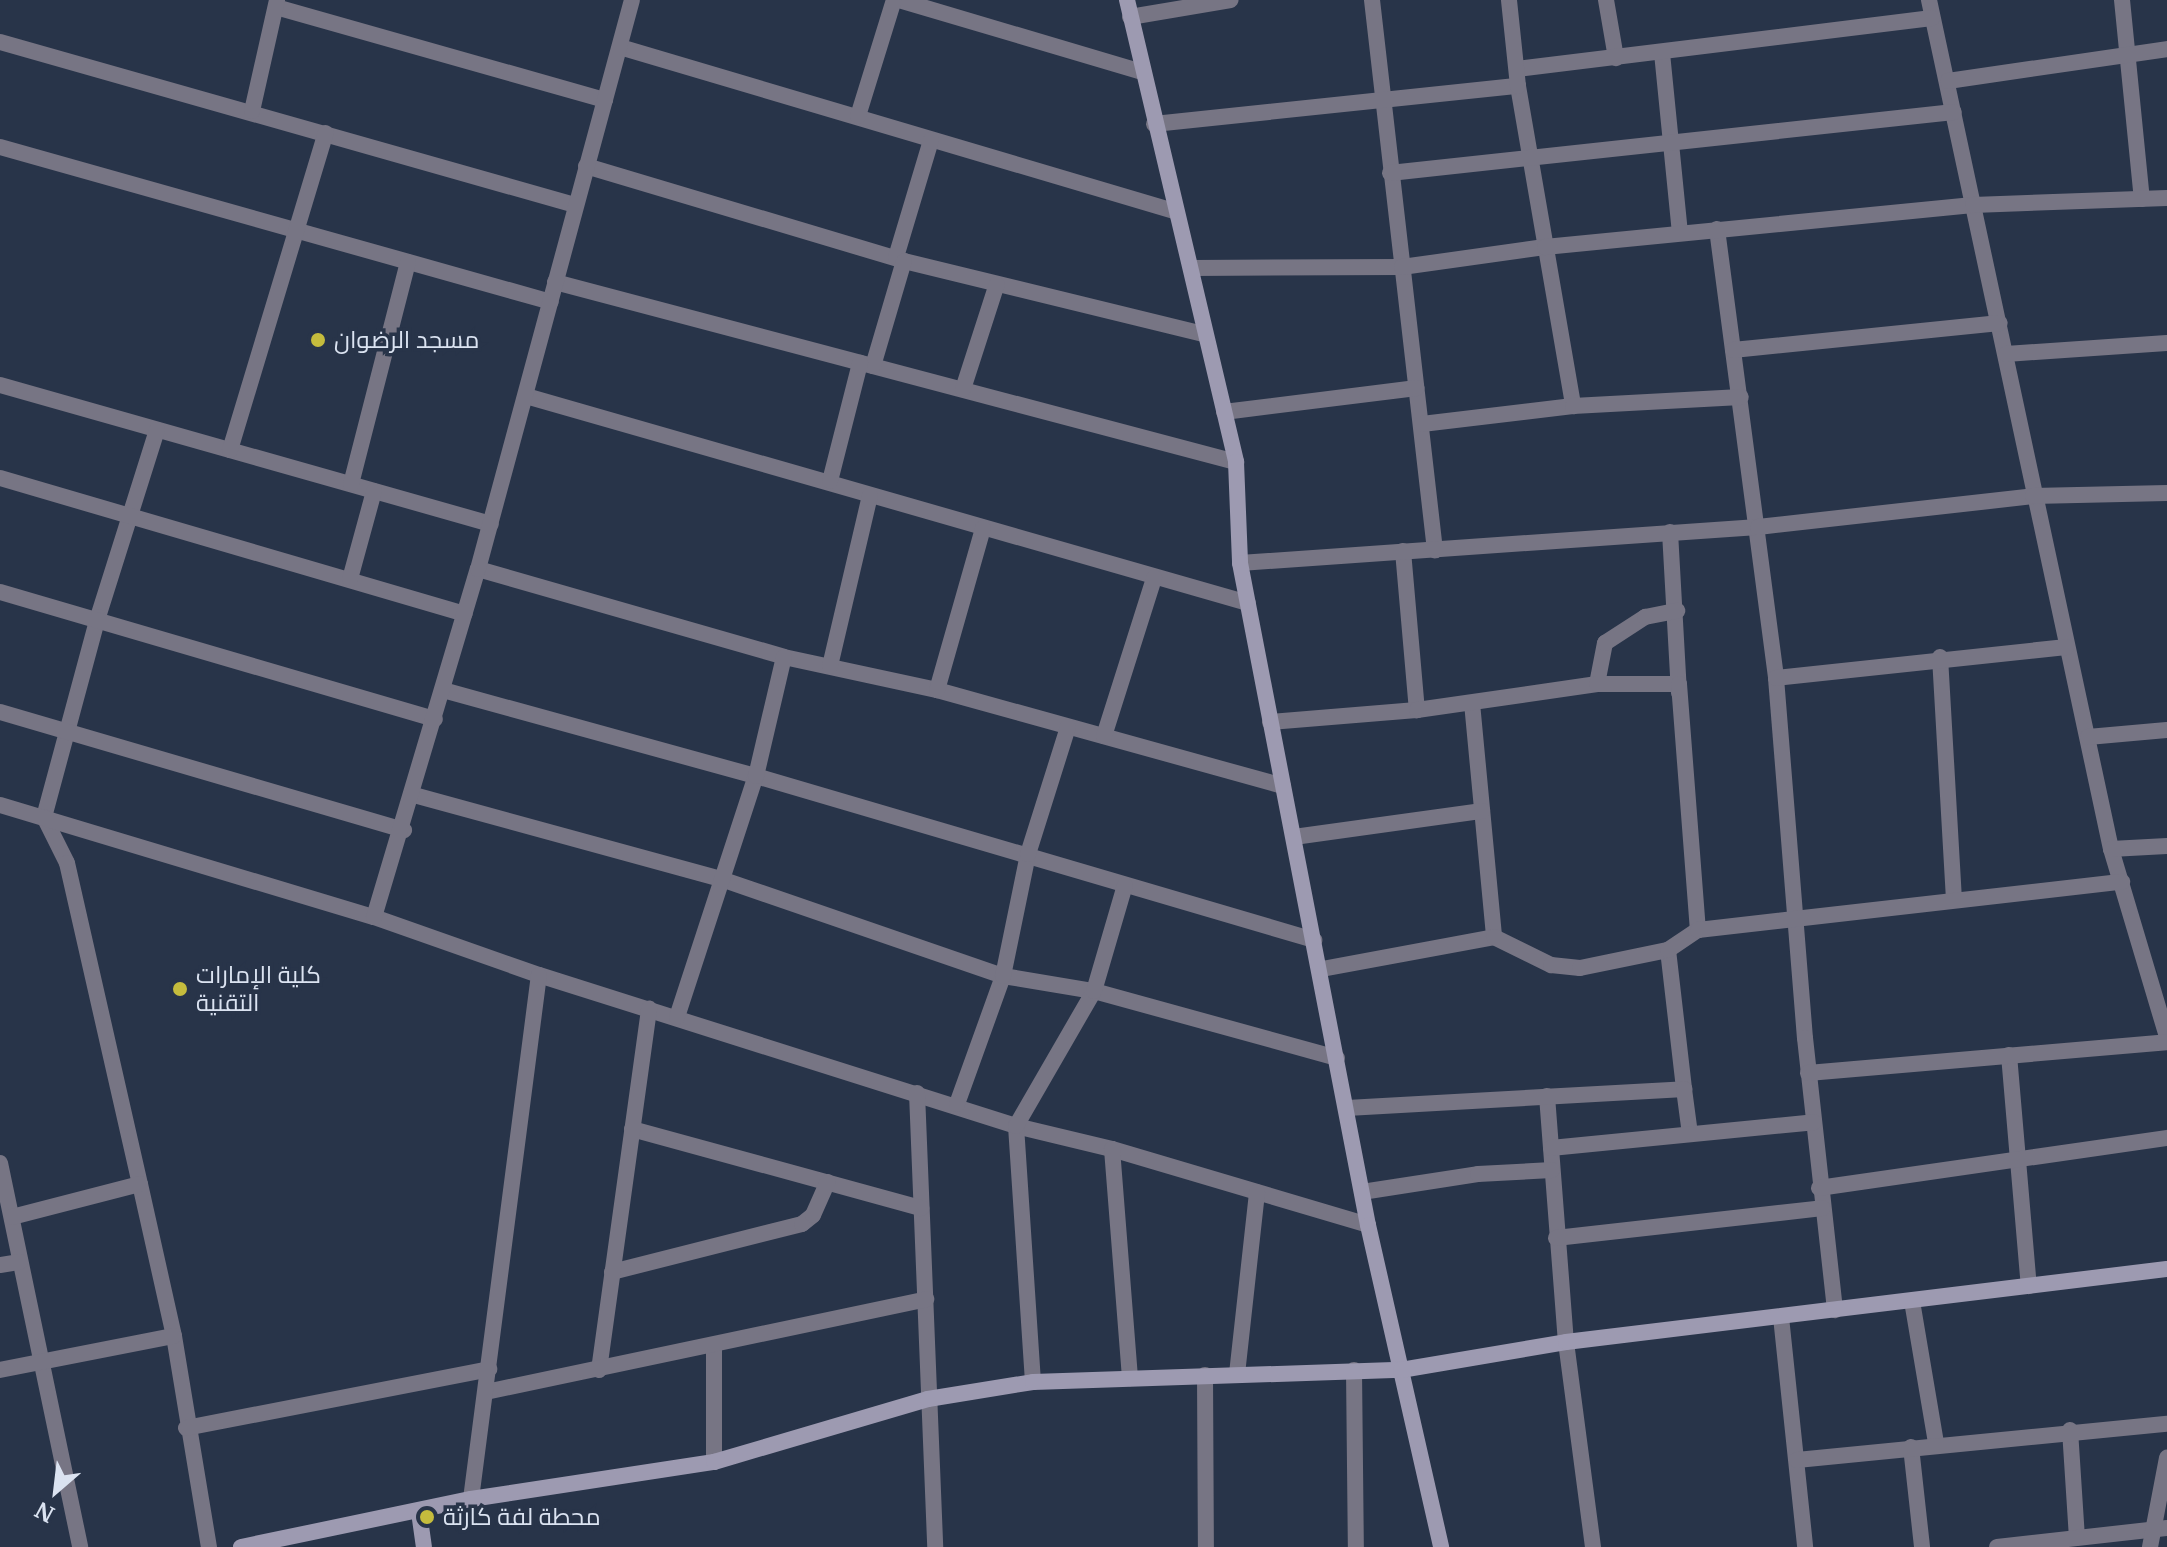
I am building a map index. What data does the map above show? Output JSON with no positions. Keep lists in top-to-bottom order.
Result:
{
  "places": ["مسجد الرضوان", "كلية الإمارات التقنية", "محطة لفة كارثة"],
  "north": "bottom left"
}
